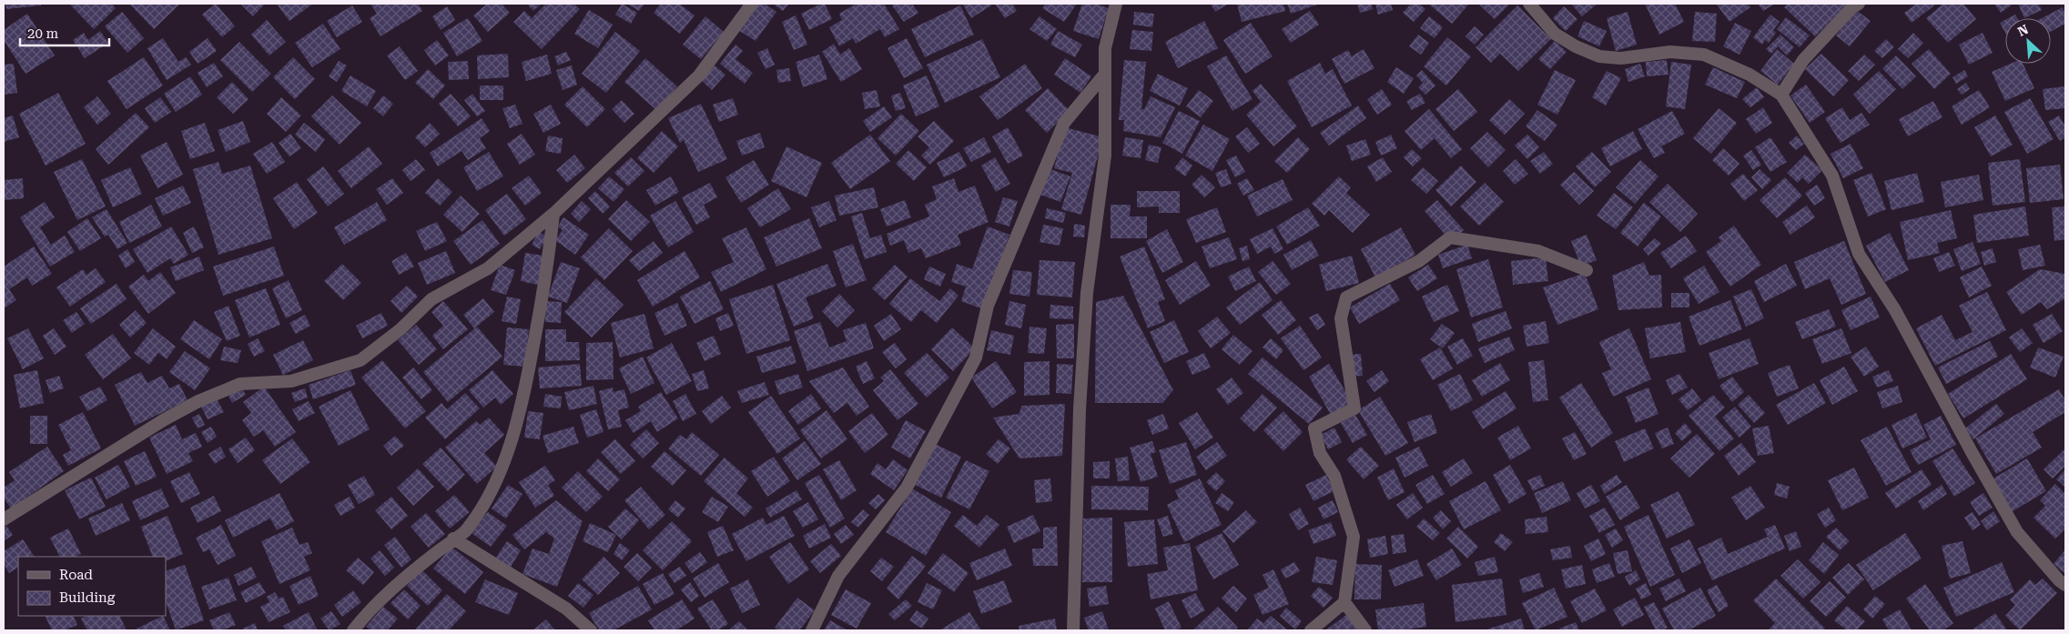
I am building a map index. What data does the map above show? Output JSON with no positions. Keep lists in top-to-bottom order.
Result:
{
  "legend": ["Road", "Building"],
  "scale_bar": "20 m",
  "north": "top left"
}
